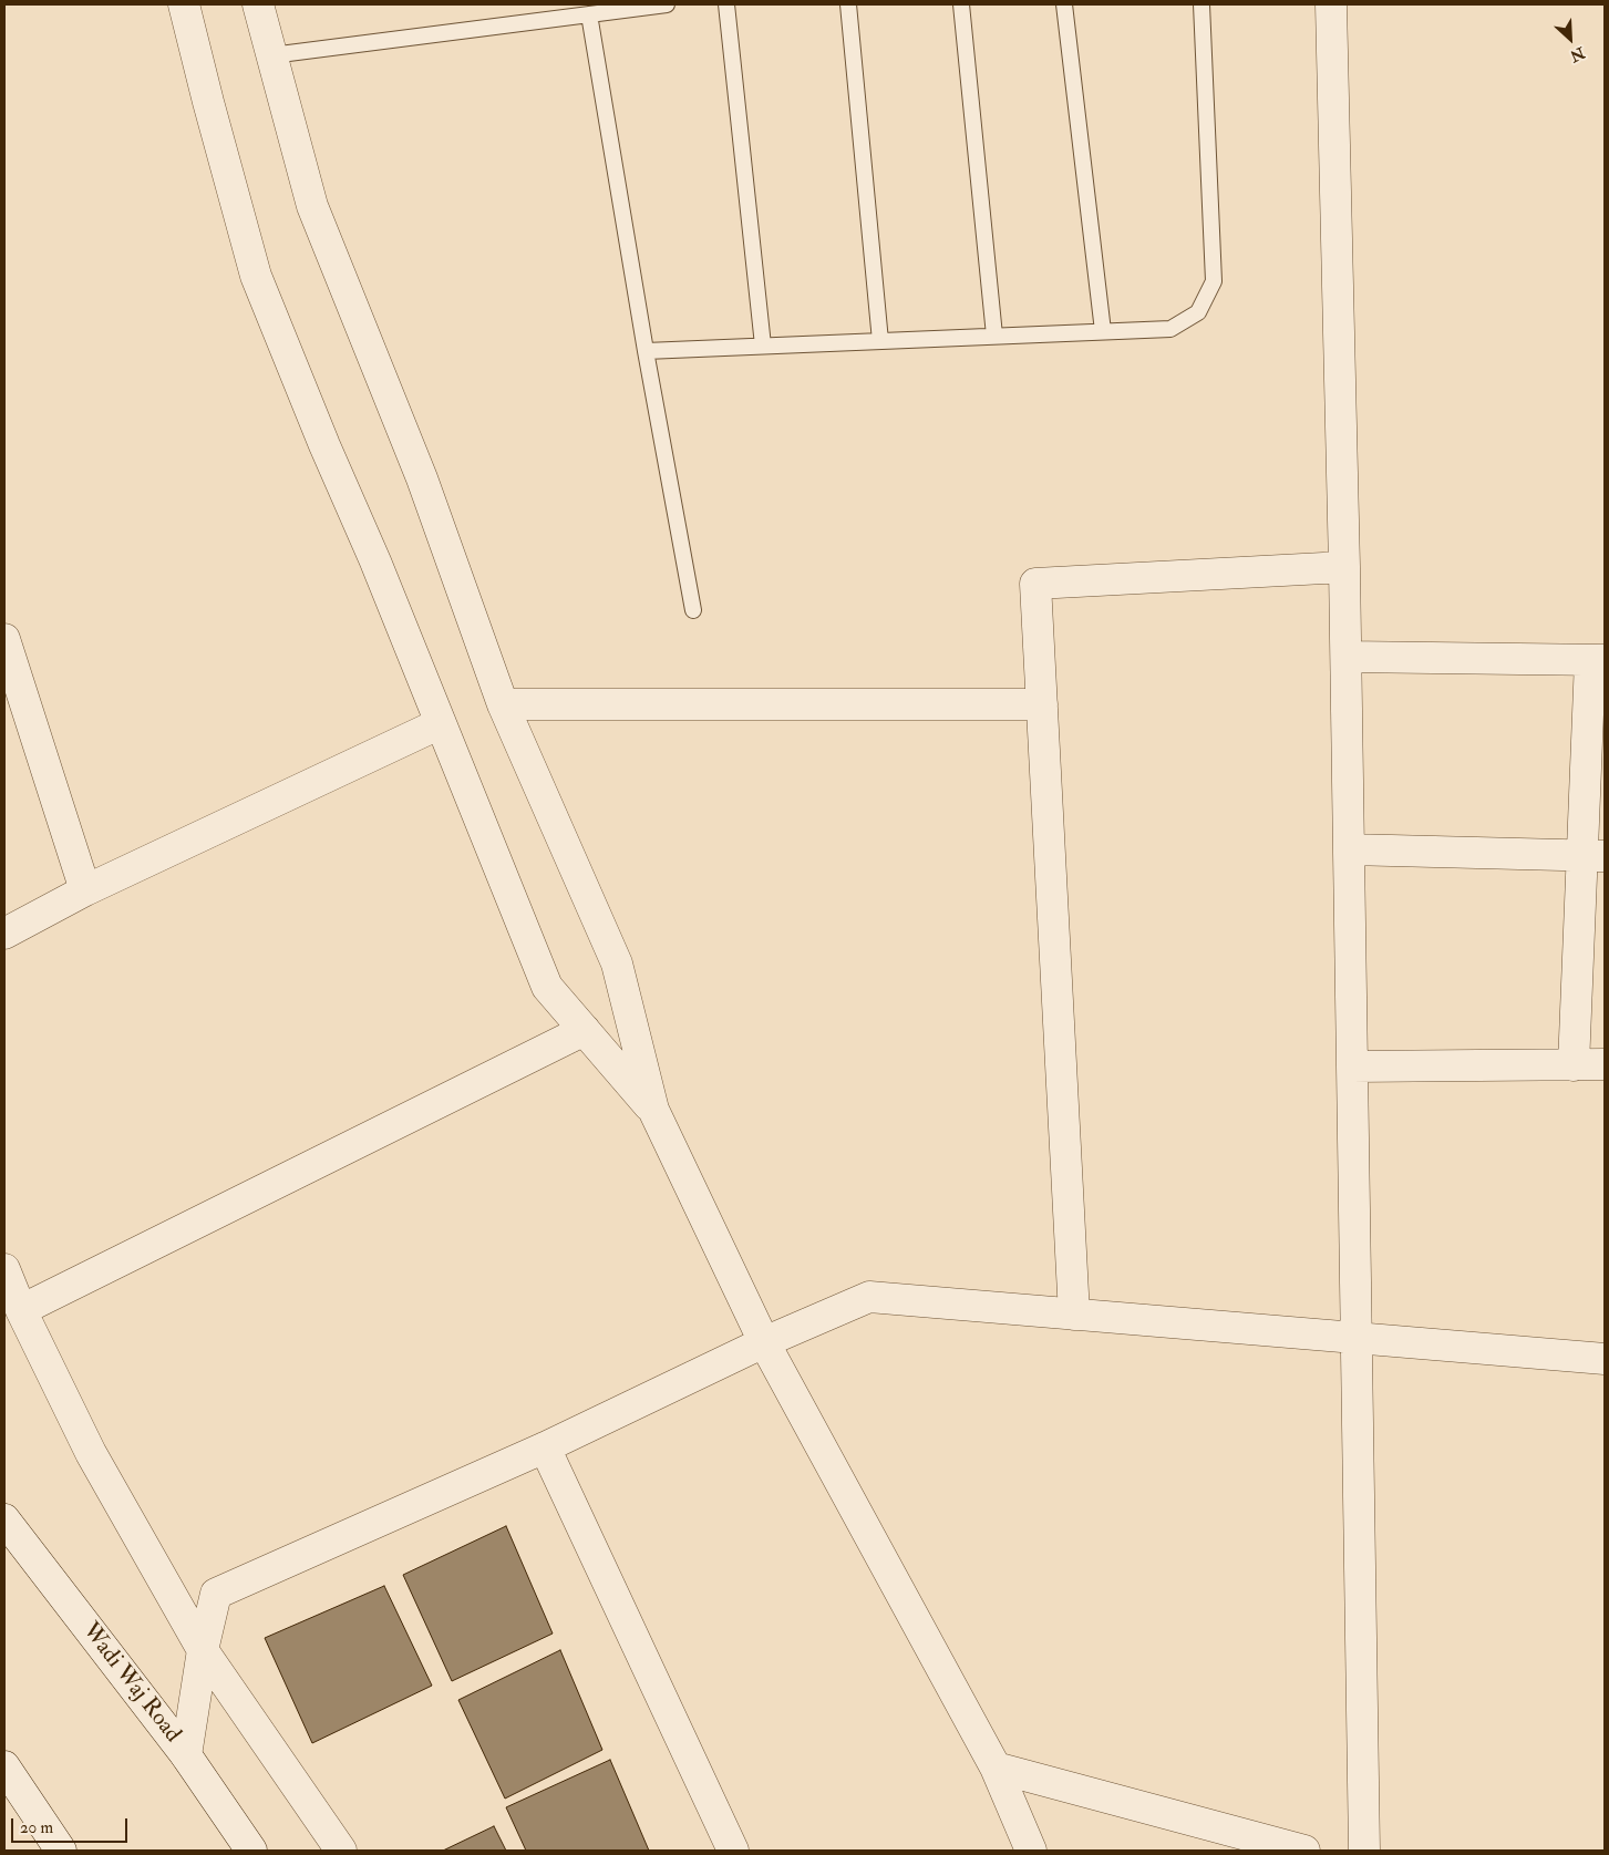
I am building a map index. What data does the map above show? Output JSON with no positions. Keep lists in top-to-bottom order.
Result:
{
  "streets": {
    "street": ["Wadi Waj Road"]
  },
  "scale_bar": "20 m",
  "north": "bottom right"
}
